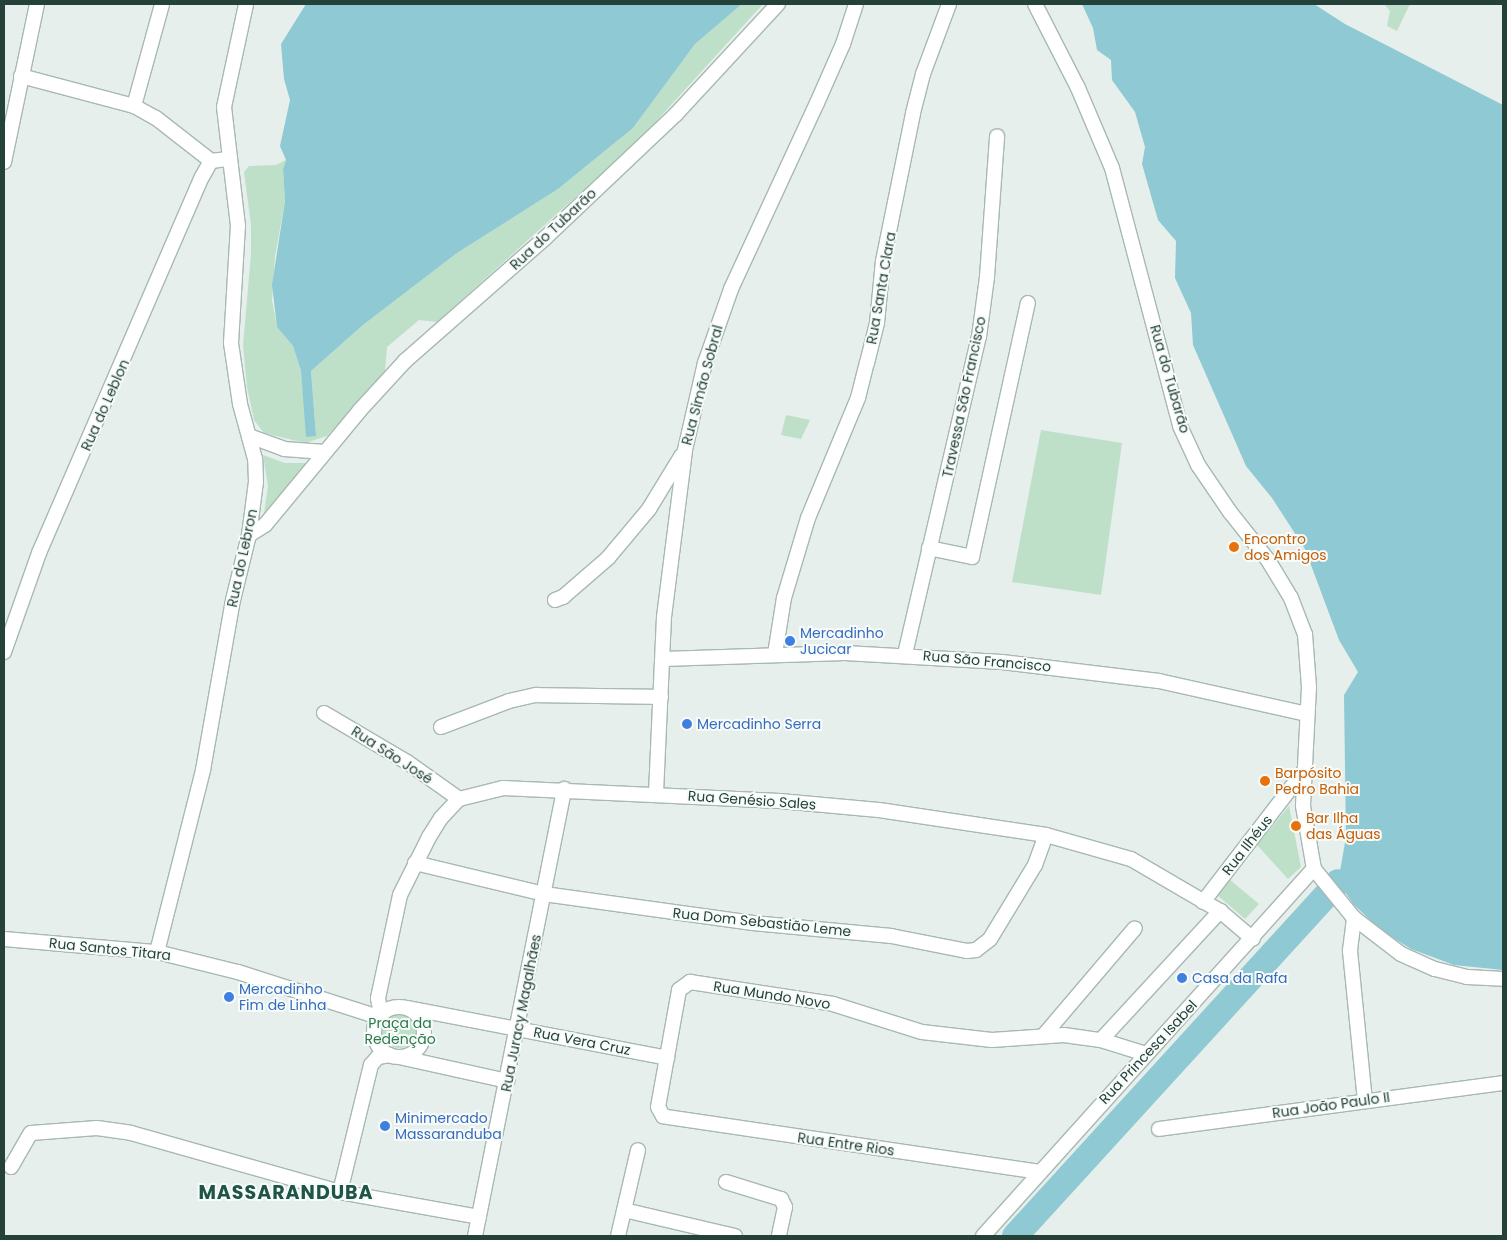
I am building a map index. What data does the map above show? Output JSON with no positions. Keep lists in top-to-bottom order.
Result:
{
  "streets": {
    "street": [
      "Rua do Tubarão",
      "Rua Santa Clara",
      "Rua Simão Sobral",
      "Travessa Sāo Francisco",
      "Rua do Leblon",
      "Rua do Lebron",
      "Rua São Francisco",
      "Rua São José",
      "Rua Genésio Sales",
      "Rua Ilhéus",
      "Rua Dom Sebastião Leme",
      "Rua Santos Titara",
      "Rua Mundo Novo",
      "Rua Juracy Magalhães",
      "Rua Vera Cruz",
      "Rua Princesa Isabel",
      "Rua João Paulo II",
      "Rua Entre Rios"
    ]
  },
  "crossings": [
    ["Rua do Tubarão", "Rua do Lebron"],
    ["Rua do Tubarão", "Rua São Francisco"],
    ["Rua do Tubarão", "Rua Ilhéus"],
    ["Rua Santa Clara", "Rua São Francisco"],
    ["Rua Simão Sobral", "Rua São Francisco"],
    ["Rua Simão Sobral", "Rua Genésio Sales"],
    ["Travessa Sāo Francisco", "Rua São Francisco"],
    ["Rua do Lebron", "Rua Santos Titara"],
    ["Rua São José", "Rua Genésio Sales"],
    ["Rua Genésio Sales", "Rua Ilhéus"],
    ["Rua Genésio Sales", "Rua Dom Sebastião Leme"],
    ["Rua Genésio Sales", "Rua Juracy Magalhães"],
    ["Rua Genésio Sales", "Rua Princesa Isabel"],
    ["Rua Dom Sebastião Leme", "Rua Juracy Magalhães"],
    ["Rua Santos Titara", "Rua Vera Cruz"],
    ["Rua Mundo Novo", "Rua Vera Cruz"],
    ["Rua Mundo Novo", "Rua Princesa Isabel"],
    ["Rua Mundo Novo", "Rua Entre Rios"],
    ["Rua Juracy Magalhães", "Rua Vera Cruz"],
    ["Rua Vera Cruz", "Rua Entre Rios"],
    ["Rua Princesa Isabel", "Rua Entre Rios"]
  ],
  "districts": ["MASSARANDUBA"],
  "parks": ["Praça da Redenção"],
  "places": [
    "Encontro dos Amigos",
    "Mercadinho Jucicar",
    "Mercadinho Serra",
    "Barpósito Pedro Bahia",
    "Bar Ilha das Águas",
    "Casa da Rafa",
    "Mercadinho Fim de Linha",
    "Minimercado Massaranduba"
  ]
}
